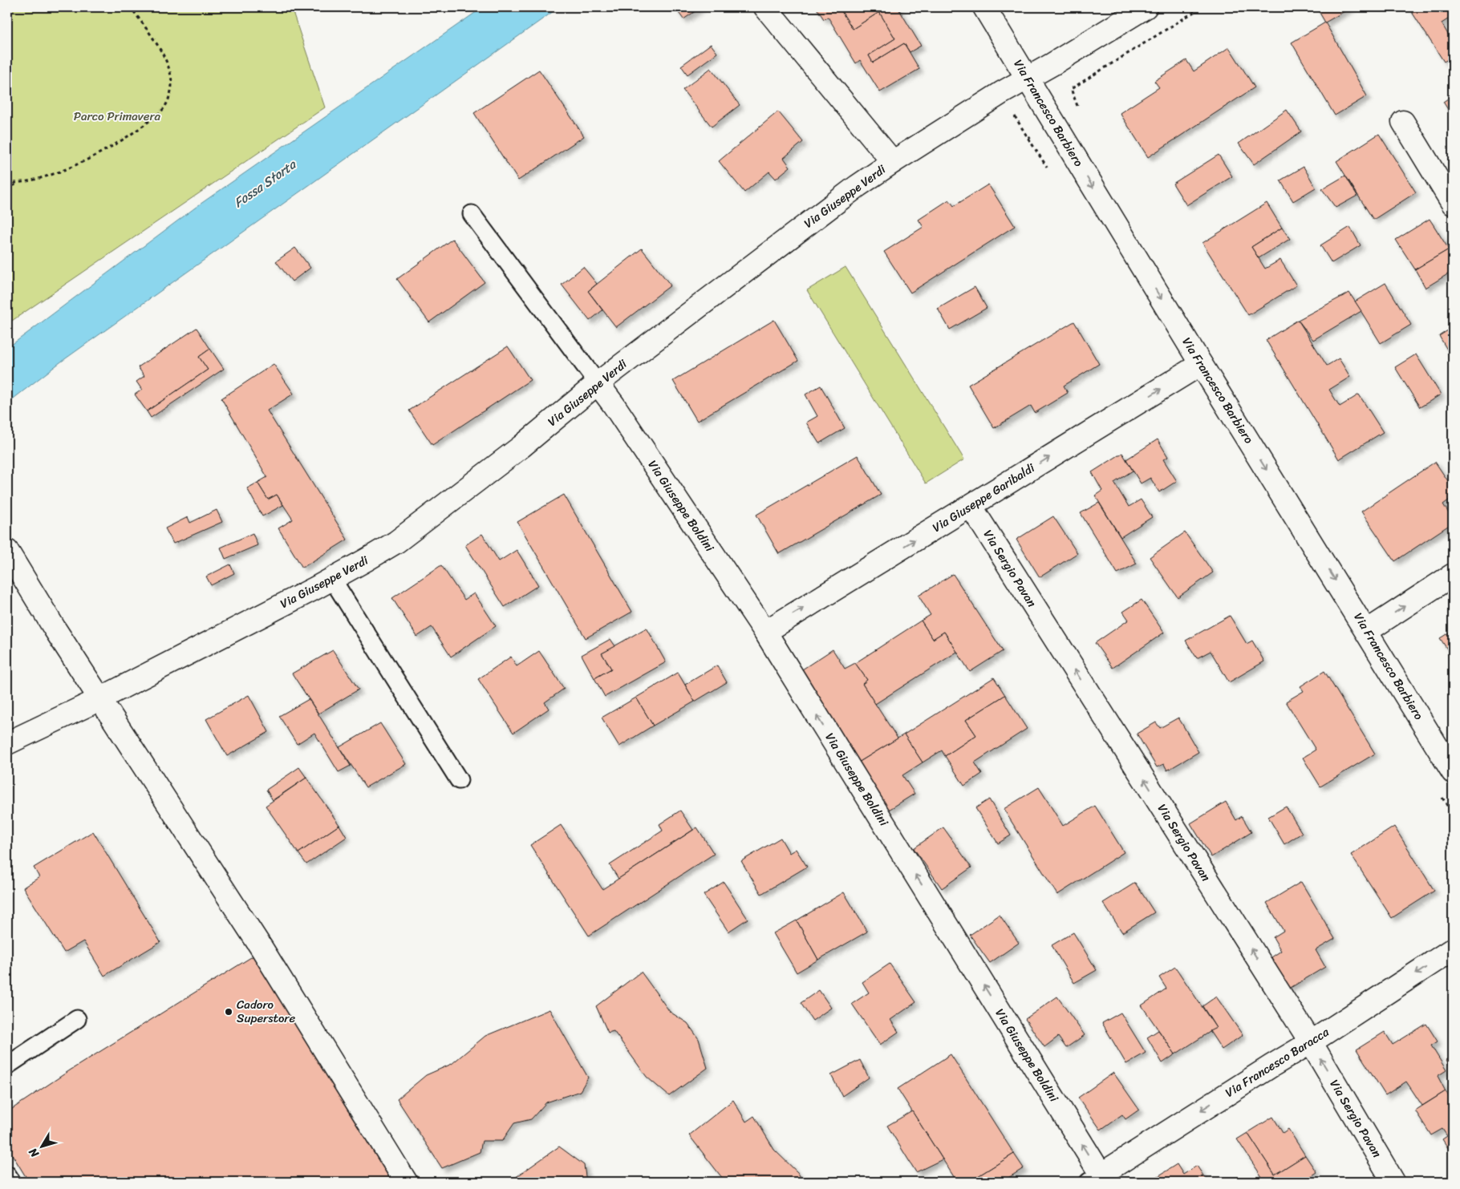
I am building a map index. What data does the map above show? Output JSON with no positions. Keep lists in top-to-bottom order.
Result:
{
  "streets": {
    "street": [
      "Via Francesco Barbiero",
      "Via Giuseppe Verdi",
      "Via Giuseppe Garibaldi",
      "Via Giuseppe Boldini",
      "Via Sergio Pavan",
      "Via Francesco Baracca"
    ]
  },
  "crossings": [
    ["Via Francesco Barbiero", "Via Giuseppe Verdi"],
    ["Via Francesco Barbiero", "Via Giuseppe Garibaldi"],
    ["Via Giuseppe Verdi", "Via Giuseppe Boldini"],
    ["Via Giuseppe Garibaldi", "Via Giuseppe Boldini"],
    ["Via Giuseppe Garibaldi", "Via Sergio Pavan"],
    ["Via Giuseppe Boldini", "Via Francesco Baracca"],
    ["Via Sergio Pavan", "Via Francesco Baracca"]
  ],
  "one_way": [
    "Via Francesco Barbiero",
    "Via Giuseppe Garibaldi",
    "Via Giuseppe Boldini",
    "Via Sergio Pavan",
    "Via Francesco Baracca"
  ],
  "water": ["Fossa Storta"],
  "parks": ["Parco Primavera"],
  "places": ["Cadoro Superstore"],
  "north": "bottom left"
}
